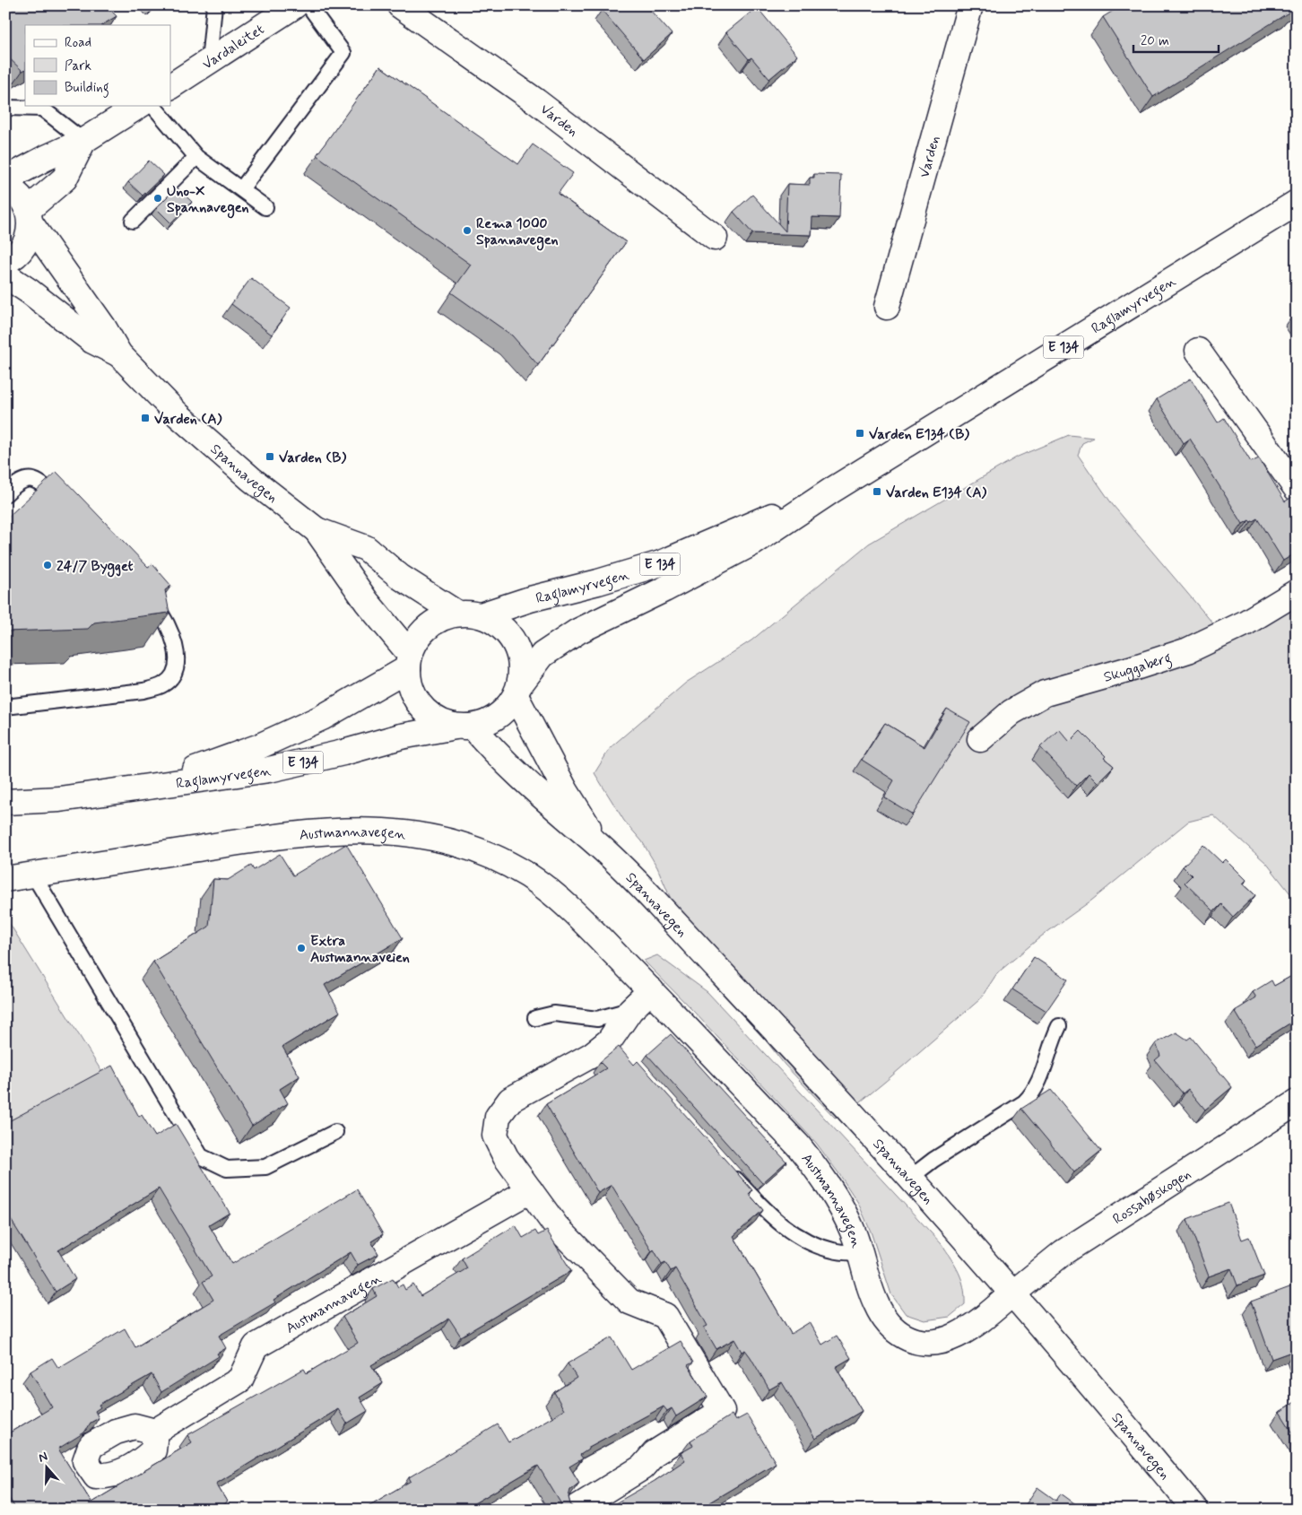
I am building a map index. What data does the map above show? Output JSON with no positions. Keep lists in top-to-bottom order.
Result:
{
  "streets": {
    "main road": [
      "Vardaleitet",
      "Varden",
      "Raglamyrvegen",
      "E 134",
      "Spannavegen",
      "Skuggaberg",
      "Austmannavegen",
      "Rossabøskogen"
    ]
  },
  "crossings": [
    ["Raglamyrvegen", "E 134"],
    ["Raglamyrvegen", "Spannavegen"],
    ["E 134", "Spannavegen"],
    ["Spannavegen", "Austmannavegen"],
    ["Spannavegen", "Rossabøskogen"],
    ["Austmannavegen", "Rossabøskogen"]
  ],
  "places": {
    "other": [
      "Uno-X Spannavegen",
      "Rema 1000 Spannavegen",
      "24/7 Bygget",
      "Extra Austmannaveien"
    ],
    "transit": [
      "Varden (A)",
      "Varden E134 (B)",
      "Varden (B)",
      "Varden E134 (A)"
    ]
  },
  "legend": ["Road", "Park", "Building"],
  "scale_bar": "20 m",
  "north": "top"
}
